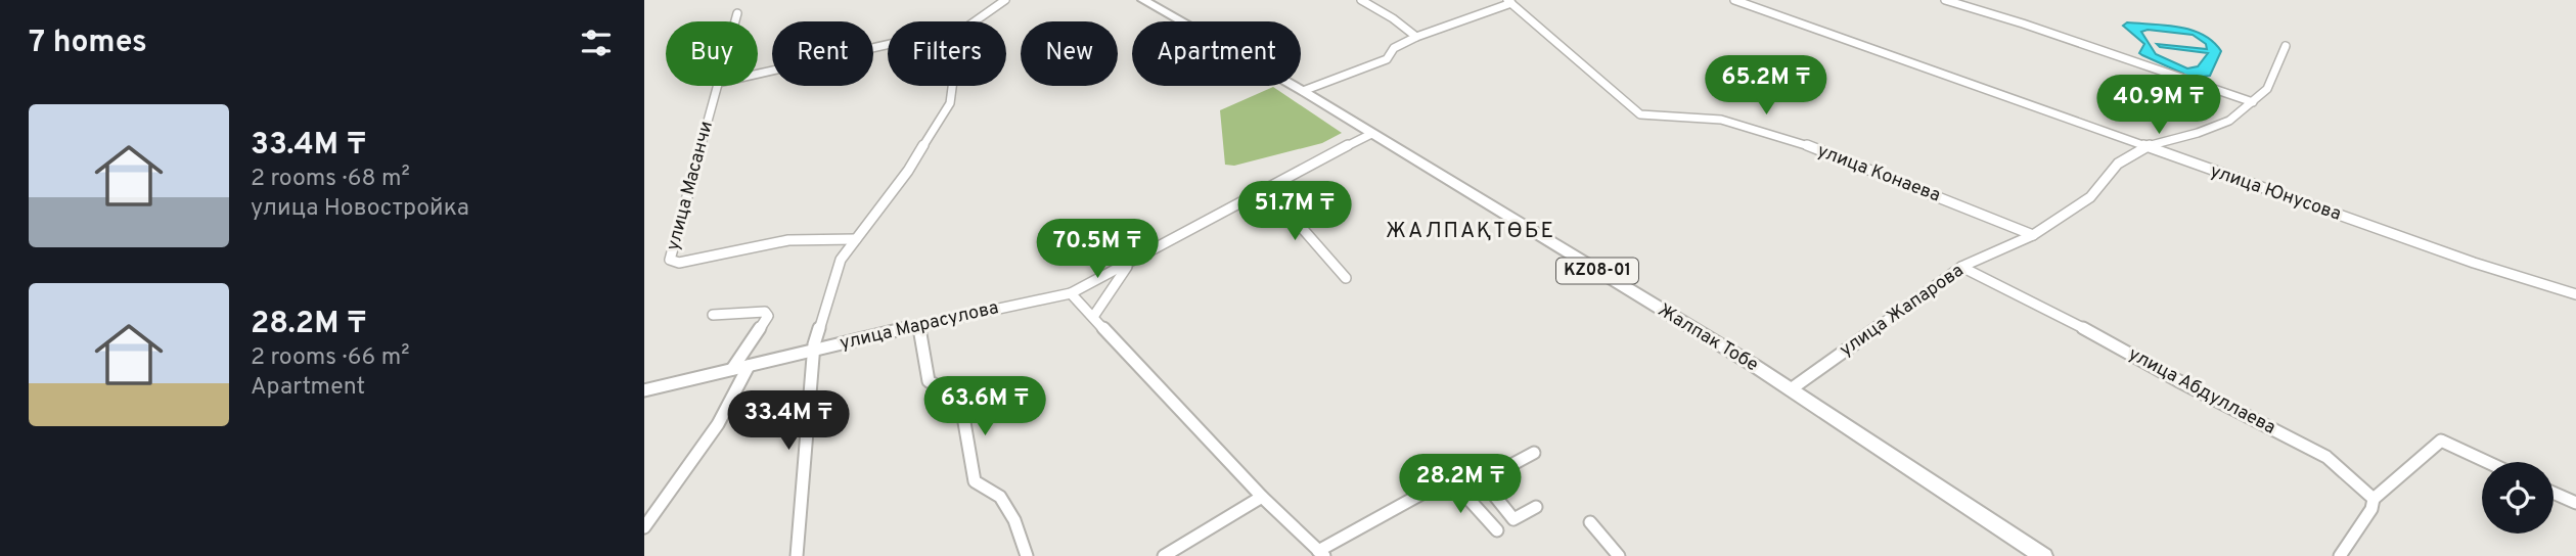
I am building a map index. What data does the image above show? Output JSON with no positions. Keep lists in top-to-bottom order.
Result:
{
  "streets": {
    "main road": ["KZ08-01", "Жалпак Тобе"],
    "street": [
      "улица Конаева",
      "улица Масанчи",
      "улица Юнусова",
      "улица Жапарова",
      "улица Марасулова",
      "улица Абдуллаева"
    ]
  },
  "crossings": [
    ["улица Конаева", "улица Жапарова"],
    ["улица Масанчи", "улица Марасулова"],
    ["улица Юнусова", "улица Жапарова"],
    ["улица Жапарова", "Жалпак Тобе"],
    ["улица Жапарова", "улица Абдуллаева"],
    ["улица Марасулова", "Жалпак Тобе"]
  ],
  "districts": ["ЖАЛПАҚТӨБЕ"],
  "page": {
    "heading": "7 homes",
    "chip": [
      "Buy",
      "Rent",
      "Filters",
      "New",
      "Apartment"
    ],
    "price": [
      "65.2M ₸",
      "40.9M ₸",
      "51.7M ₸",
      "70.5M ₸",
      "63.6M ₸",
      "33.4M ₸",
      "28.2M ₸"
    ],
    "list": [
      {
        "name": "33.4M ₸",
        "note": "2 rooms · 68 m² · улица Новостройка"
      },
      {
        "name": "28.2M ₸",
        "note": "2 rooms · 66 m² · Apartment"
      }
    ]
  }
}
